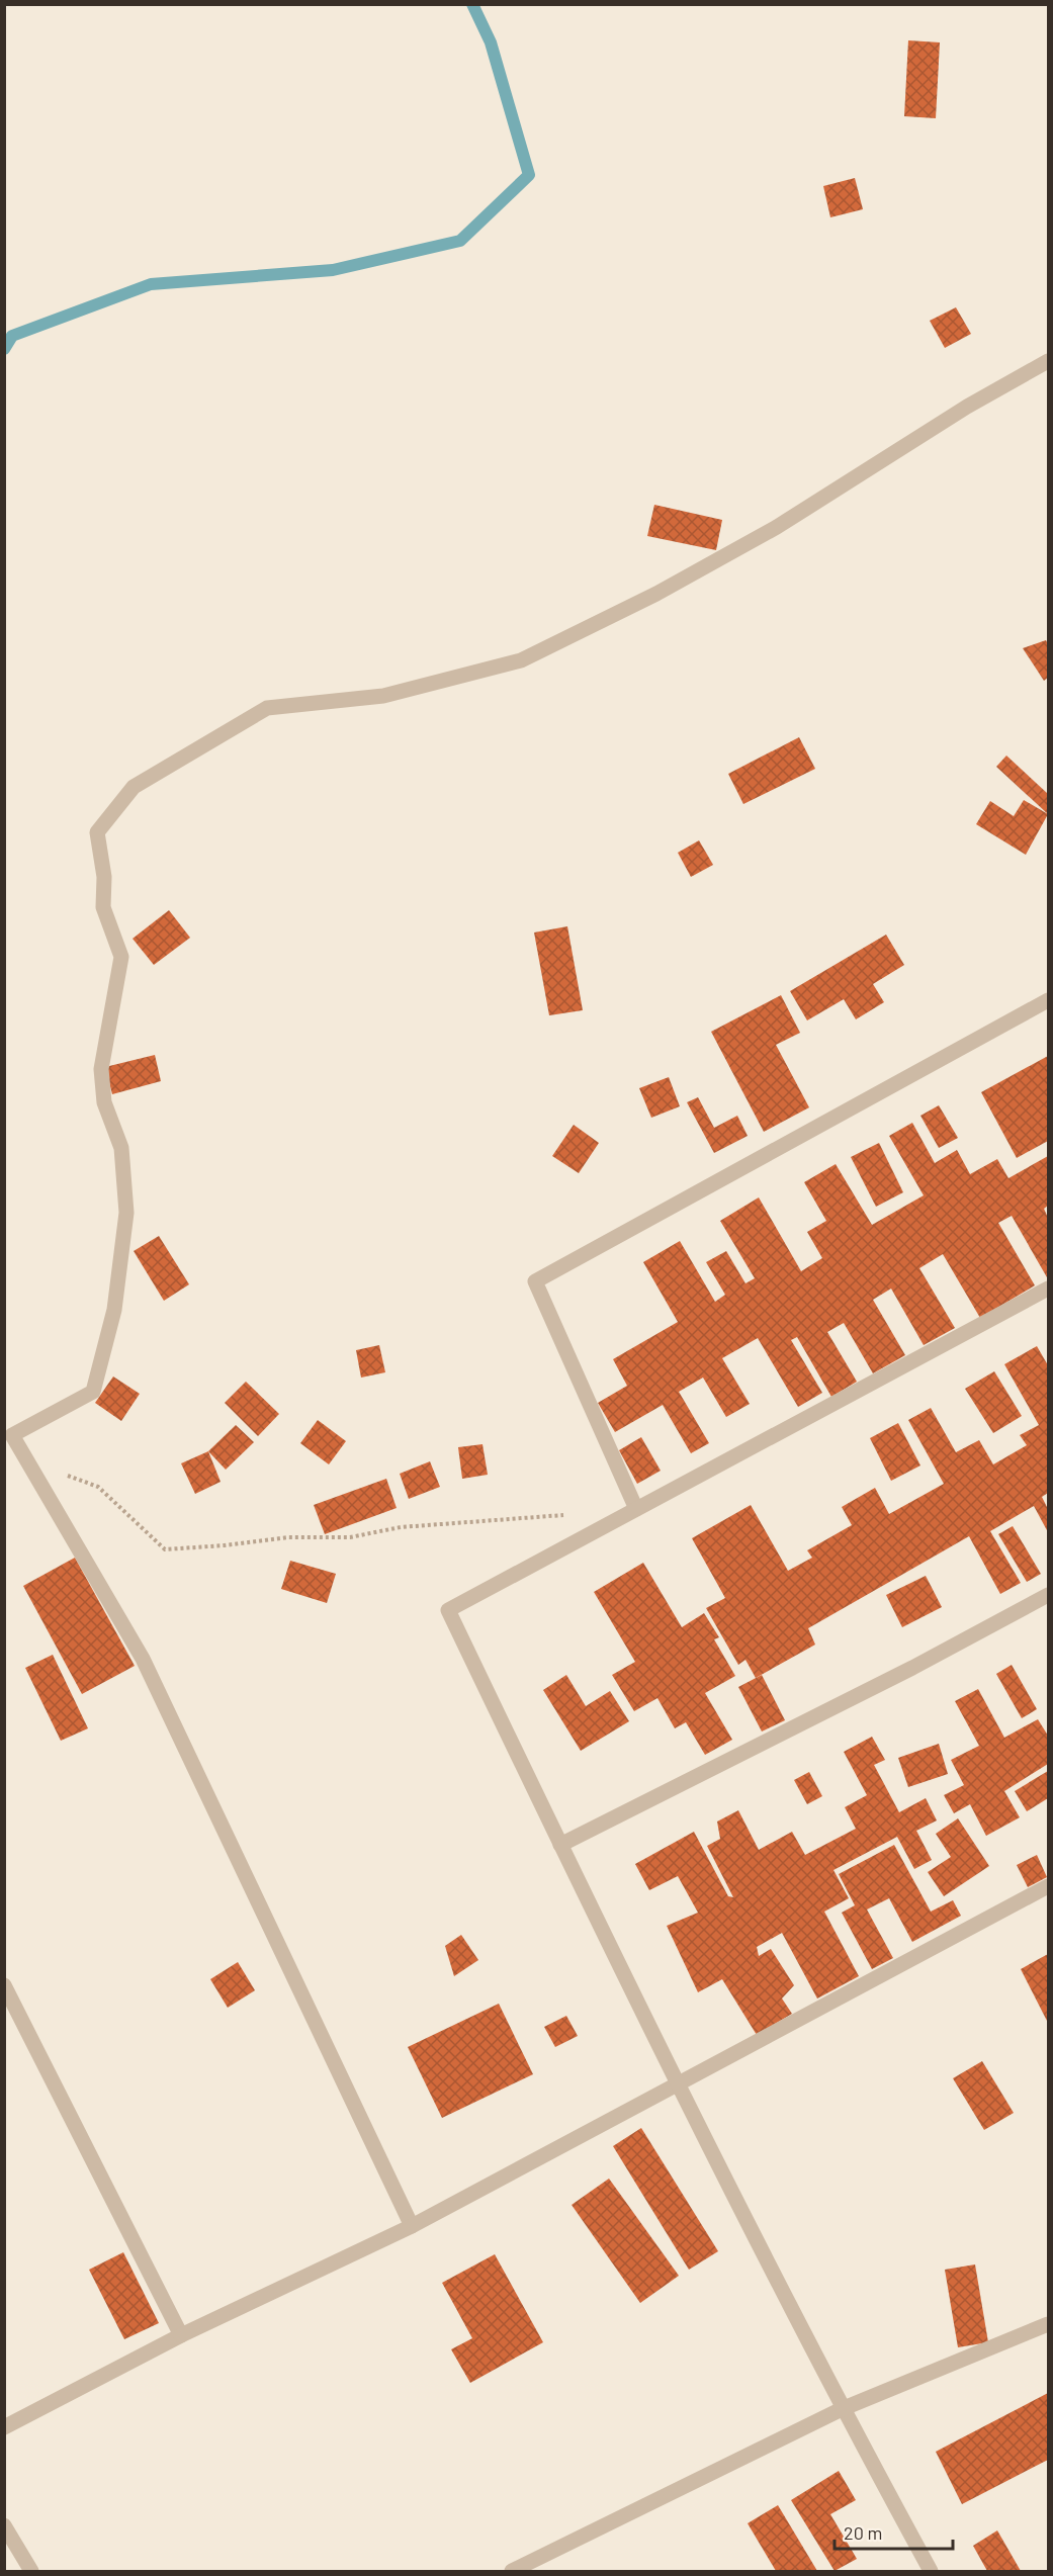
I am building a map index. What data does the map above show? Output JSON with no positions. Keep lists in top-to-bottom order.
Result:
{
  "scale_bar": "20 m"
}
